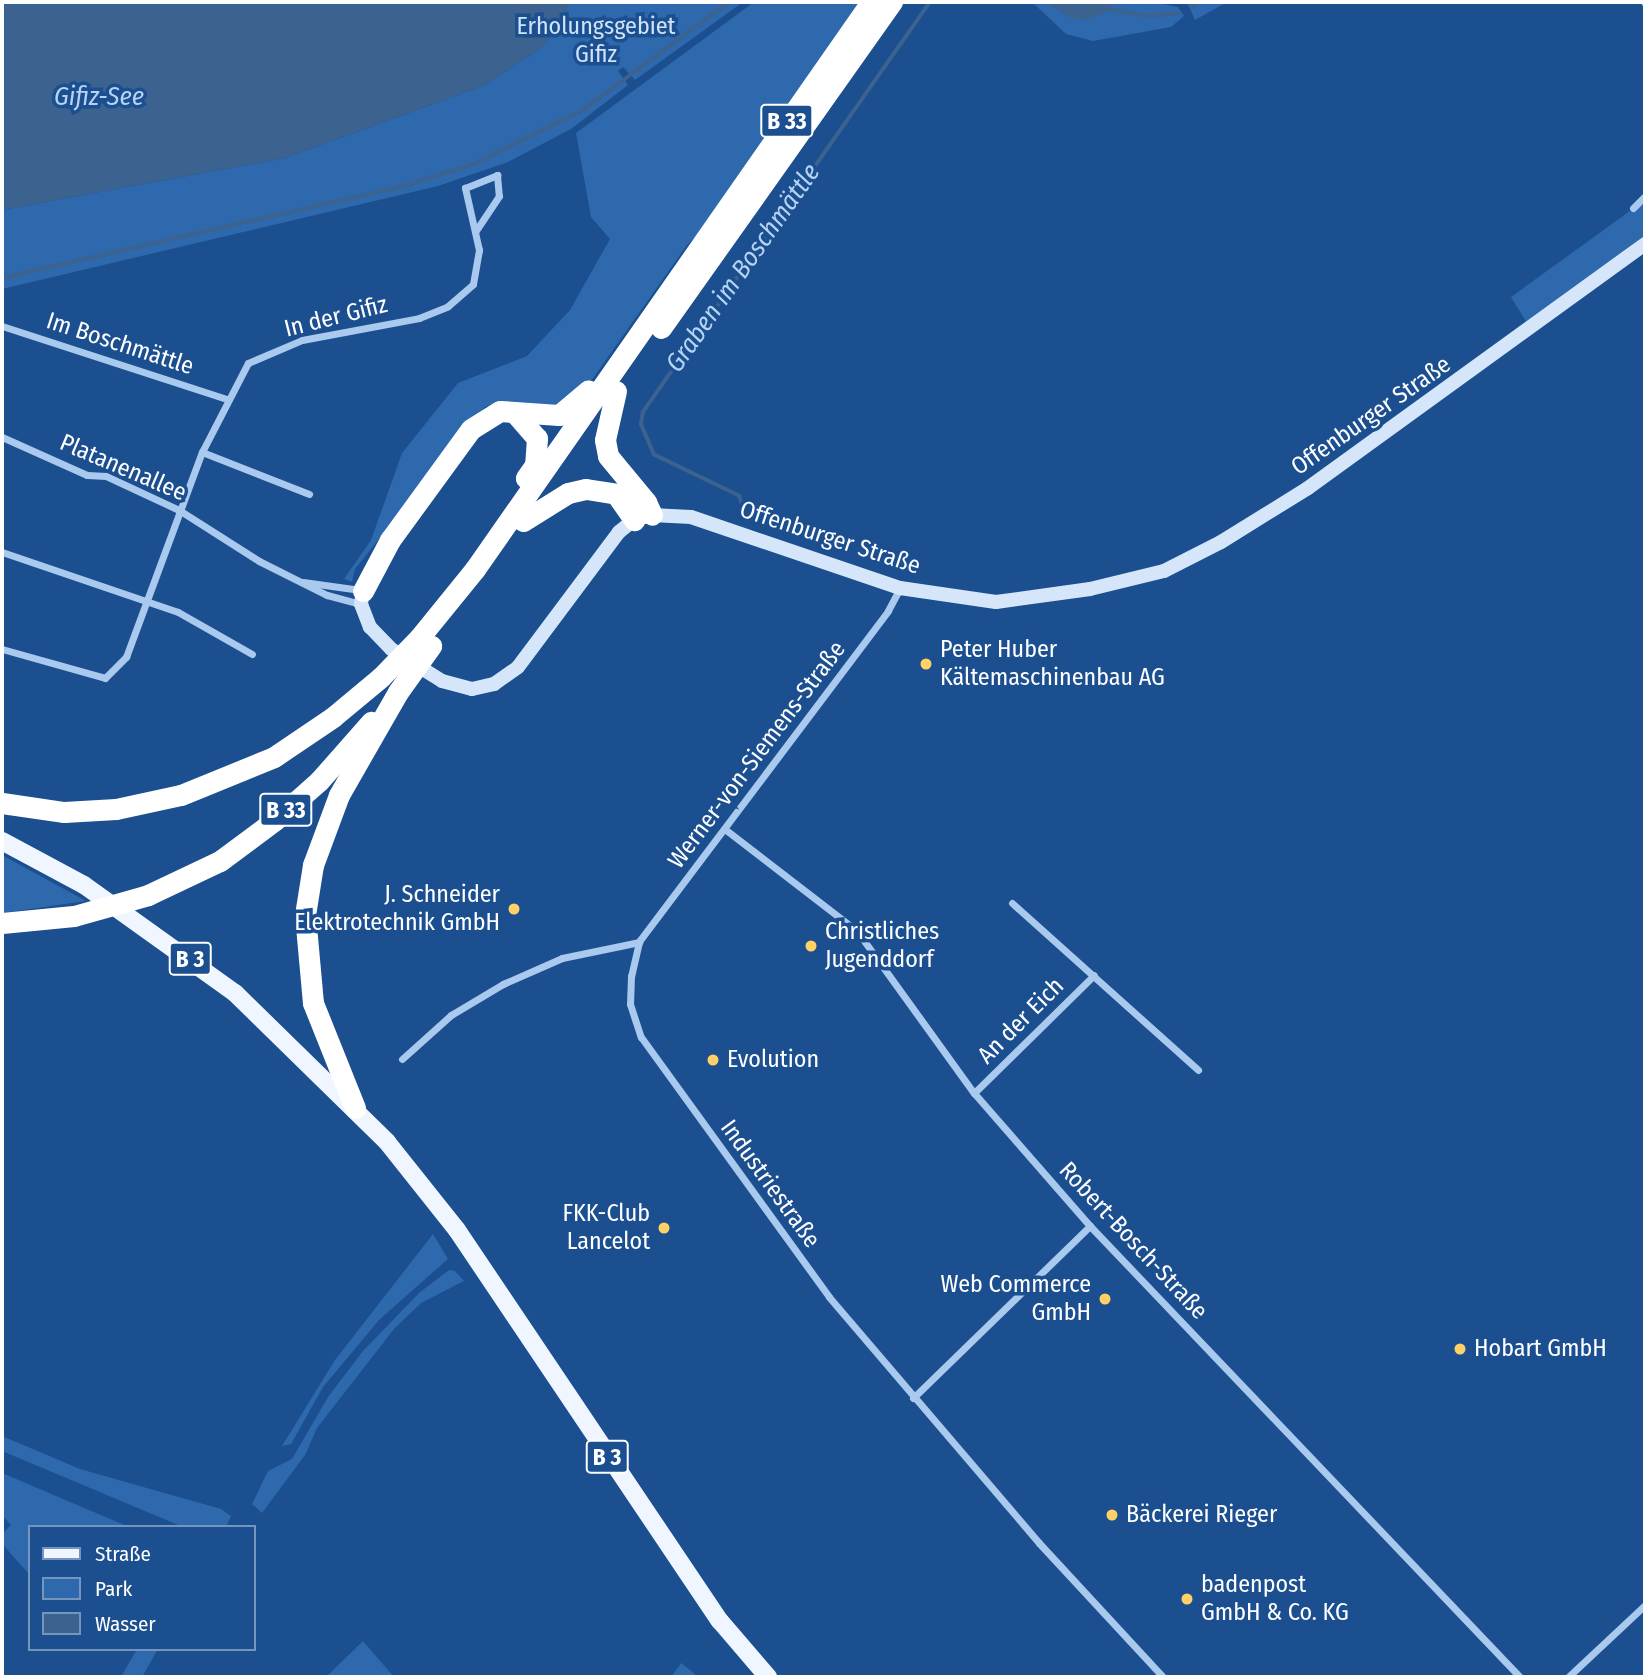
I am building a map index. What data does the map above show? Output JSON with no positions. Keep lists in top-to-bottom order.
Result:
{
  "streets": {
    "highway": ["B 33"],
    "main road": ["B 3"],
    "street": [
      "In der Gifiz",
      "Im Boschmättle",
      "Offenburger Straße",
      "Platanenallee",
      "Werner-von-Siemens-Straße",
      "An der Eich",
      "Industriestraße",
      "Robert-Bosch-Straße"
    ]
  },
  "crossings": [
    ["In der Gifiz", "Im Boschmättle"],
    ["In der Gifiz", "Platanenallee"],
    ["Offenburger Straße", "Werner-von-Siemens-Straße"],
    ["Werner-von-Siemens-Straße", "Industriestraße"],
    ["Werner-von-Siemens-Straße", "Robert-Bosch-Straße"],
    ["An der Eich", "Robert-Bosch-Straße"]
  ],
  "water": ["Gifiz-See", "Graben im Boschmättle"],
  "parks": ["Erholungsgebiet Gifiz"],
  "places": [
    "Peter Huber Kältemaschinenbau AG",
    "J. Schneider Elektrotechnik GmbH",
    "Christliches Jugenddorf",
    "Evolution",
    "FKK-Club Lancelot",
    "Web Commerce GmbH",
    "Hobart GmbH",
    "Bäckerei Rieger",
    "badenpost GmbH & Co. KG"
  ],
  "legend": ["Straße", "Park", "Wasser"]
}
